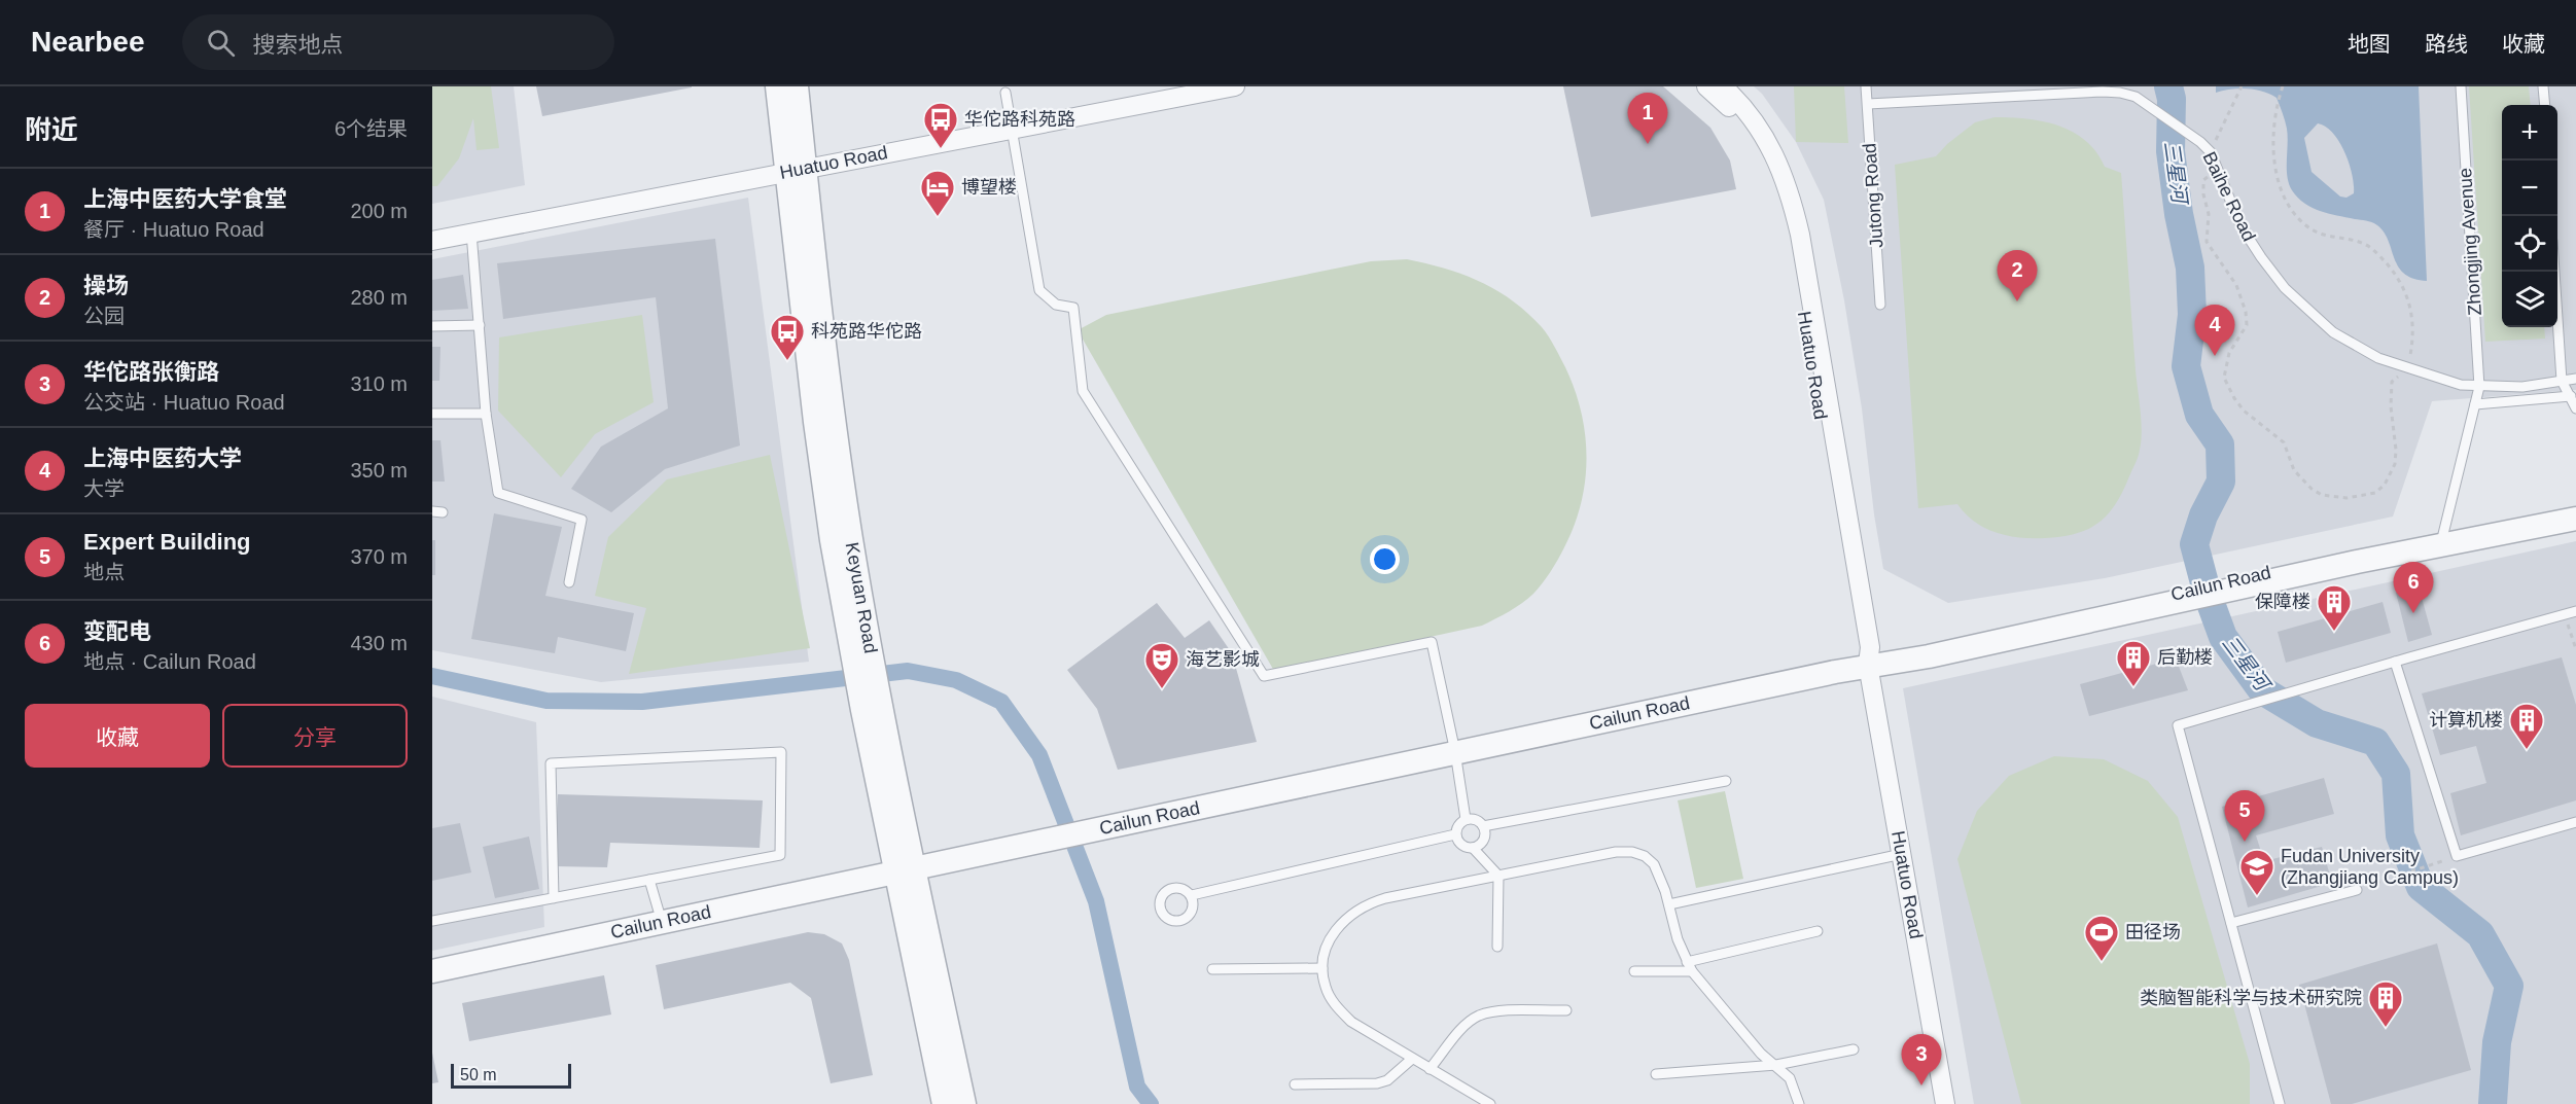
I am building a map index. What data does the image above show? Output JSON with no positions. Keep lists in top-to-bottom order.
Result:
{
  "streets": {
    "street": ["Huatuo Road", "Cailun Road", "Keyuan Road"],
    "lane": ["Jutong Road", "Baihe Road", "Zhongjing Avenue"]
  },
  "crossings": [
    ["Huatuo Road", "Cailun Road"],
    ["Huatuo Road", "Keyuan Road"],
    ["Jutong Road", "Baihe Road"],
    ["Baihe Road", "Zhongjing Avenue"],
    ["Zhongjing Avenue", "Cailun Road"],
    ["Cailun Road", "Keyuan Road"]
  ],
  "water": ["三星河"],
  "places": {
    "bus stop": ["华佗路科苑路", "科苑路华佗路"],
    "hotel": ["博望楼"],
    "building": [
      "保障楼",
      "后勤楼",
      "计算机楼",
      "类脑智能科学与技术研究院"
    ],
    "theatre": ["海艺影城"],
    "school or university": ["Fudan University (Zhangjiang Campus)"],
    "sports": ["田径场"]
  },
  "scale_bar": "50 m",
  "page": {
    "header": "Nearbee",
    "search": "搜索地点",
    "nav": ["地图", "路线", "收藏"],
    "heading": ["附近", "6个结果"],
    "pins": [
      "1",
      "2",
      "4",
      "6",
      "5",
      "3"
    ],
    "map_buttons": ["+", "−"],
    "list": [
      {
        "mark": "1",
        "name": "上海中医药大学食堂",
        "note": "餐厅 · Huatuo Road",
        "value": "200 m"
      },
      {
        "mark": "2",
        "name": "操场",
        "note": "公园",
        "value": "280 m"
      },
      {
        "mark": "3",
        "name": "华佗路张衡路",
        "note": "公交站 · Huatuo Road",
        "value": "310 m"
      },
      {
        "mark": "4",
        "name": "上海中医药大学",
        "note": "大学",
        "value": "350 m"
      },
      {
        "mark": "5",
        "name": "Expert Building",
        "note": "地点",
        "value": "370 m"
      },
      {
        "mark": "6",
        "name": "变配电",
        "note": "地点 · Cailun Road",
        "value": "430 m"
      }
    ],
    "buttons": ["收藏", "分享"],
    "scale": "50 m"
  }
}
